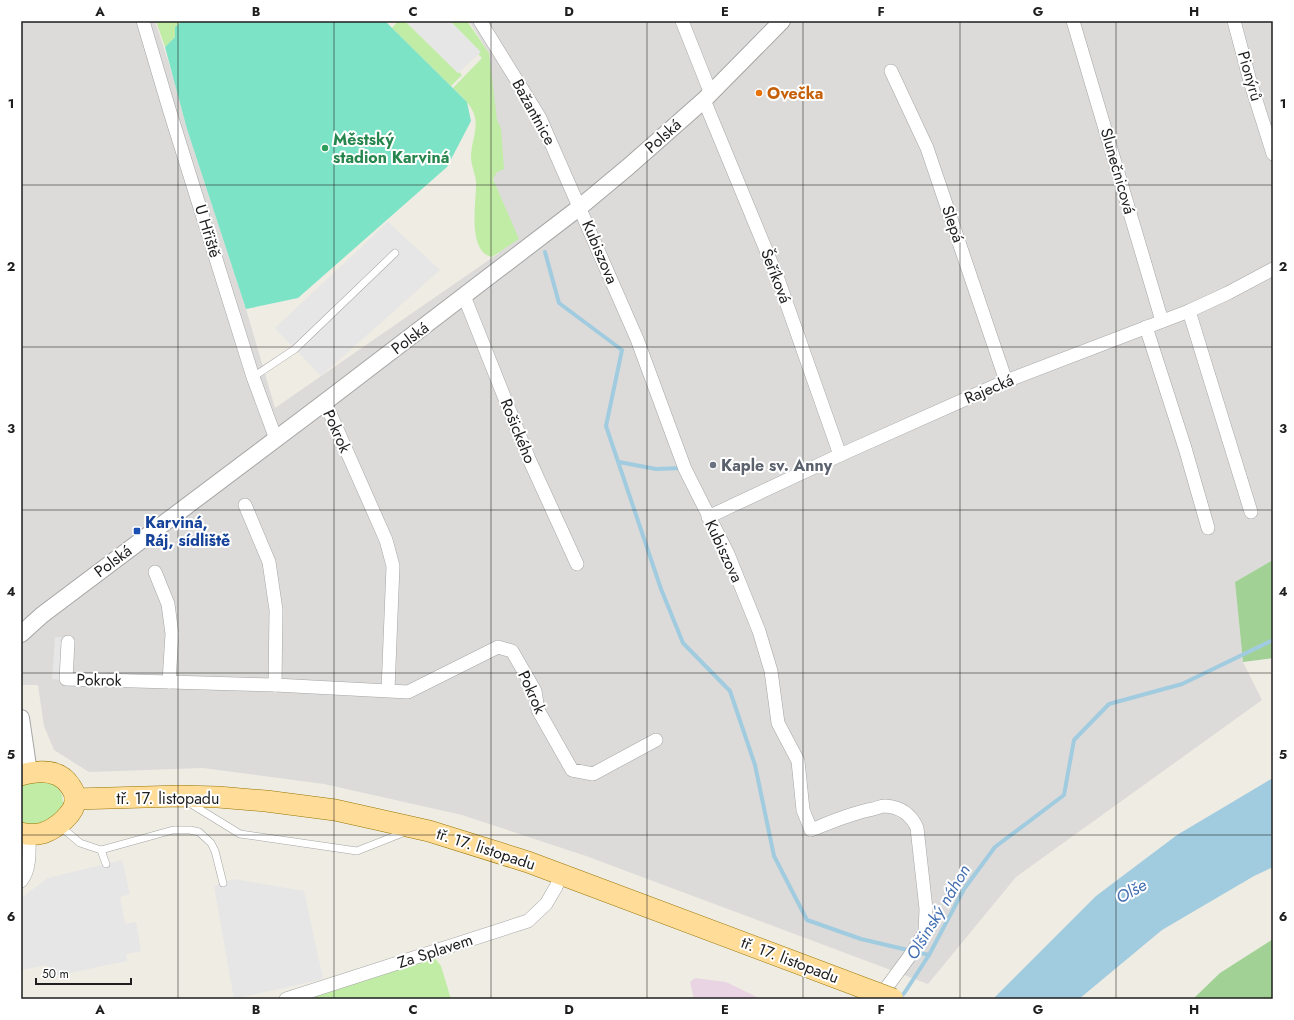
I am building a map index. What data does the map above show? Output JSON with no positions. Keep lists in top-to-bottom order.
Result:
{
  "streets": {
    "main road": ["tř. 17. listopadu"],
    "street": [
      "Pionýrů",
      "Bažantnice",
      "Polská",
      "Slunečnicová",
      "Slepá",
      "U Hřiště",
      "Kubiszova",
      "Šeříková",
      "Rajecká",
      "Pokrok",
      "Rošického",
      "Za Splavem"
    ]
  },
  "crossings": [
    ["Bažantnice", "Polská"],
    ["Bažantnice", "Kubiszova"],
    ["Polská", "U Hřiště"],
    ["Polská", "Kubiszova"],
    ["Polská", "Šeříková"],
    ["Polská", "Pokrok"],
    ["Polská", "Rošického"],
    ["Slunečnicová", "Rajecká"],
    ["Slepá", "Rajecká"],
    ["Kubiszova", "Rajecká"],
    ["Kubiszova", "tř. 17. listopadu"],
    ["Šeříková", "Rajecká"],
    ["tř. 17. listopadu", "Za Splavem"]
  ],
  "water": ["Olše", "Olšinský náhon"],
  "places": {
    "other": ["Ovečka", "Městský stadion Karviná", "Kaple sv. Anny"],
    "transit": ["Karviná, Ráj, sídliště"]
  },
  "scale_bar": "50 m",
  "grid": {
    "columns": [
      "A",
      "B",
      "C",
      "D",
      "E",
      "F",
      "G",
      "H"
    ],
    "rows": [
      "1",
      "2",
      "3",
      "4",
      "5",
      "6"
    ]
  }
}
